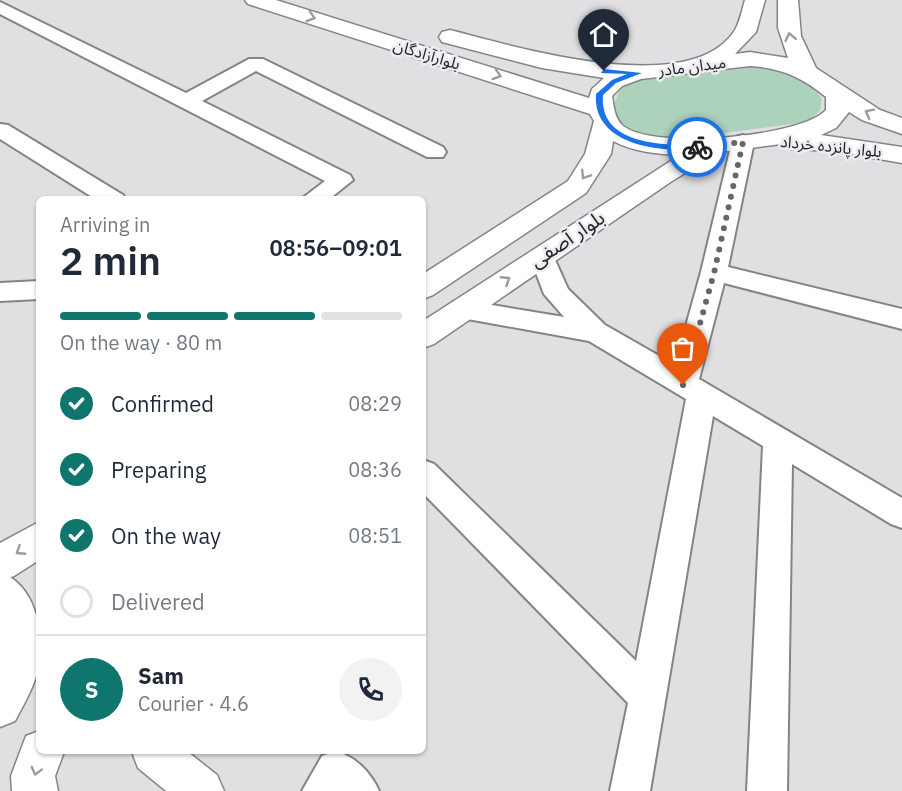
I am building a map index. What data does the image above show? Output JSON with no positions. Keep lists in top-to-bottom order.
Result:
{
  "streets": {
    "main road": [
      "بلوارآزادگان",
      "میدان مادر",
      "بلوار پانزده خرداد",
      "بلوار آصفی"
    ]
  },
  "crossings": [
    ["بلوارآزادگان", "میدان مادر"],
    ["بلوارآزادگان", "بلوار آصفی"],
    ["میدان مادر", "بلوار پانزده خرداد"],
    ["میدان مادر", "بلوار آصفی"]
  ],
  "page": {
    "heading": ["2 min", "Arriving in", "08:56–09:01"],
    "panel": ["Sam", "Courier · 4.6"],
    "bar": "On the way · 80 m",
    "list": [
      ["Confirmed", "08:29"],
      ["Preparing", "08:36"],
      ["On the way", "08:51"],
      "Delivered"
    ],
    "round": "S"
  }
}
